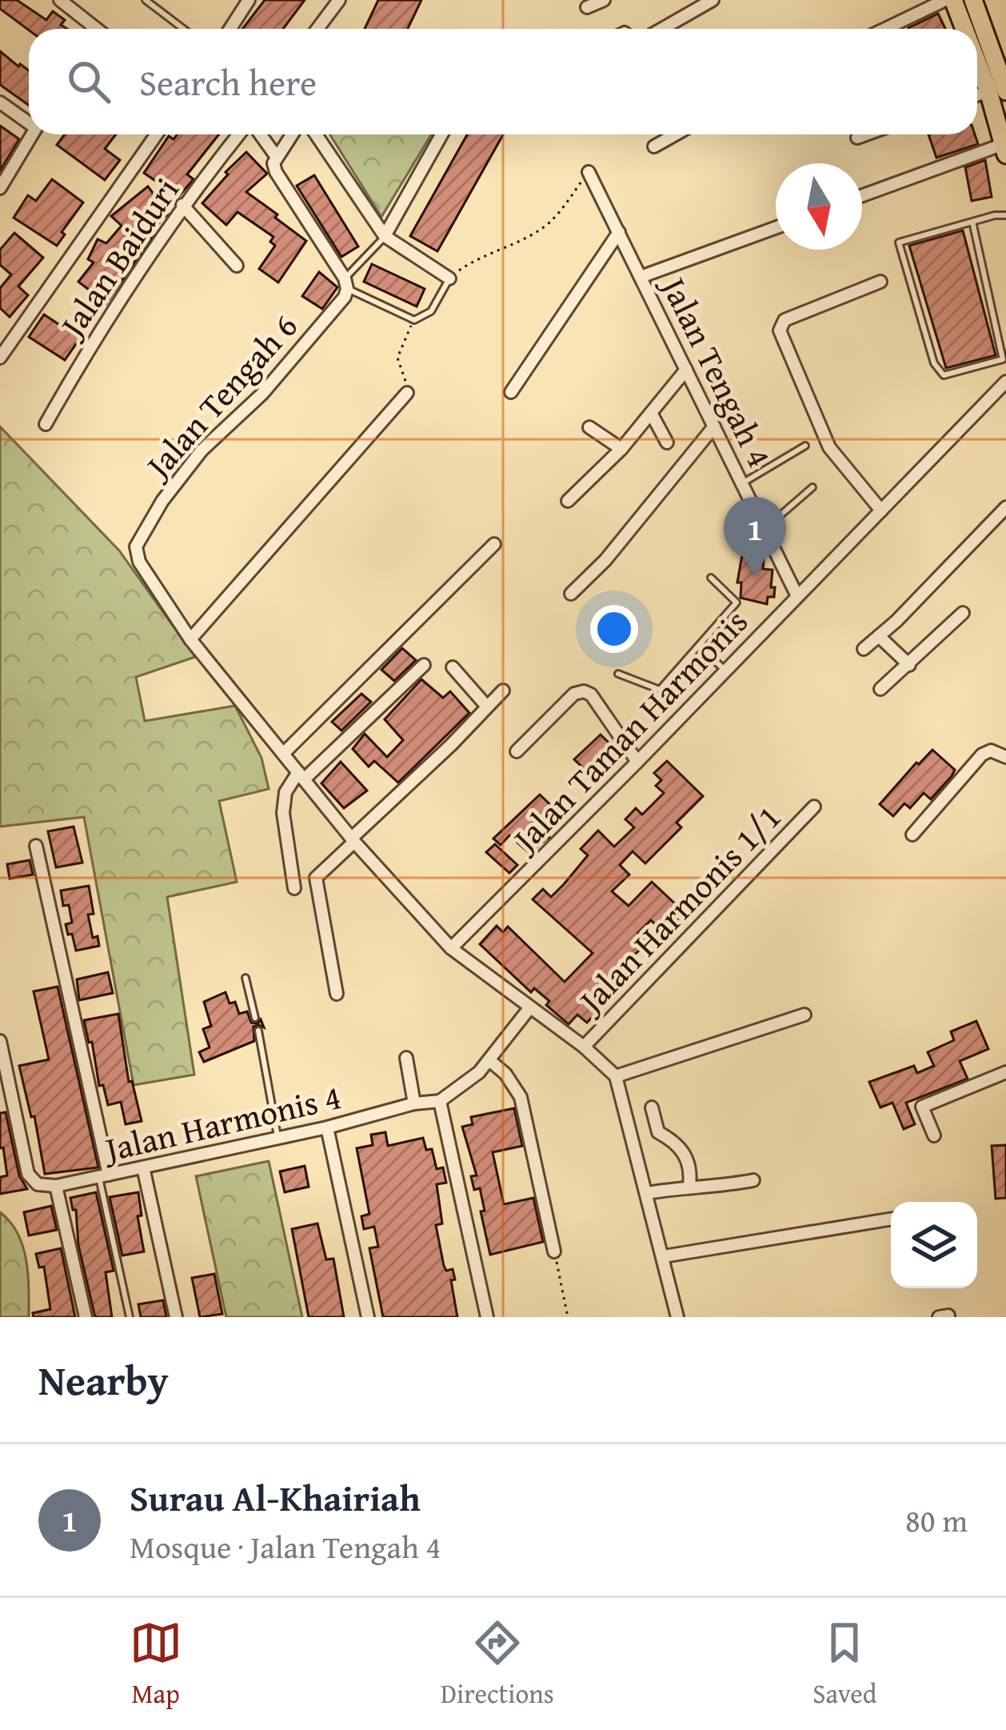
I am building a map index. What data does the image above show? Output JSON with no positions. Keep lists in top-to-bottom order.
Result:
{
  "streets": {
    "street": [
      "Jalan Baiduri",
      "Jalan Tengah 4",
      "Jalan Tengah 6",
      "Jalan Taman Harmonis",
      "Jalan Harmonis 1/1",
      "Jalan Harmonis 4"
    ]
  },
  "crossings": [
    ["Jalan Tengah 4", "Jalan Taman Harmonis"],
    ["Jalan Tengah 6", "Jalan Taman Harmonis"],
    ["Jalan Tengah 6", "Jalan Harmonis 1/1"]
  ],
  "north": "bottom",
  "page": {
    "search": "Search here",
    "pins": "1",
    "heading": "Nearby",
    "list": [
      {
        "mark": "1",
        "name": "Surau Al-Khairiah",
        "note": "Mosque · Jalan Tengah 4",
        "value": "80 m"
      }
    ],
    "nav": ["Map", "Directions", "Saved"]
  }
}
